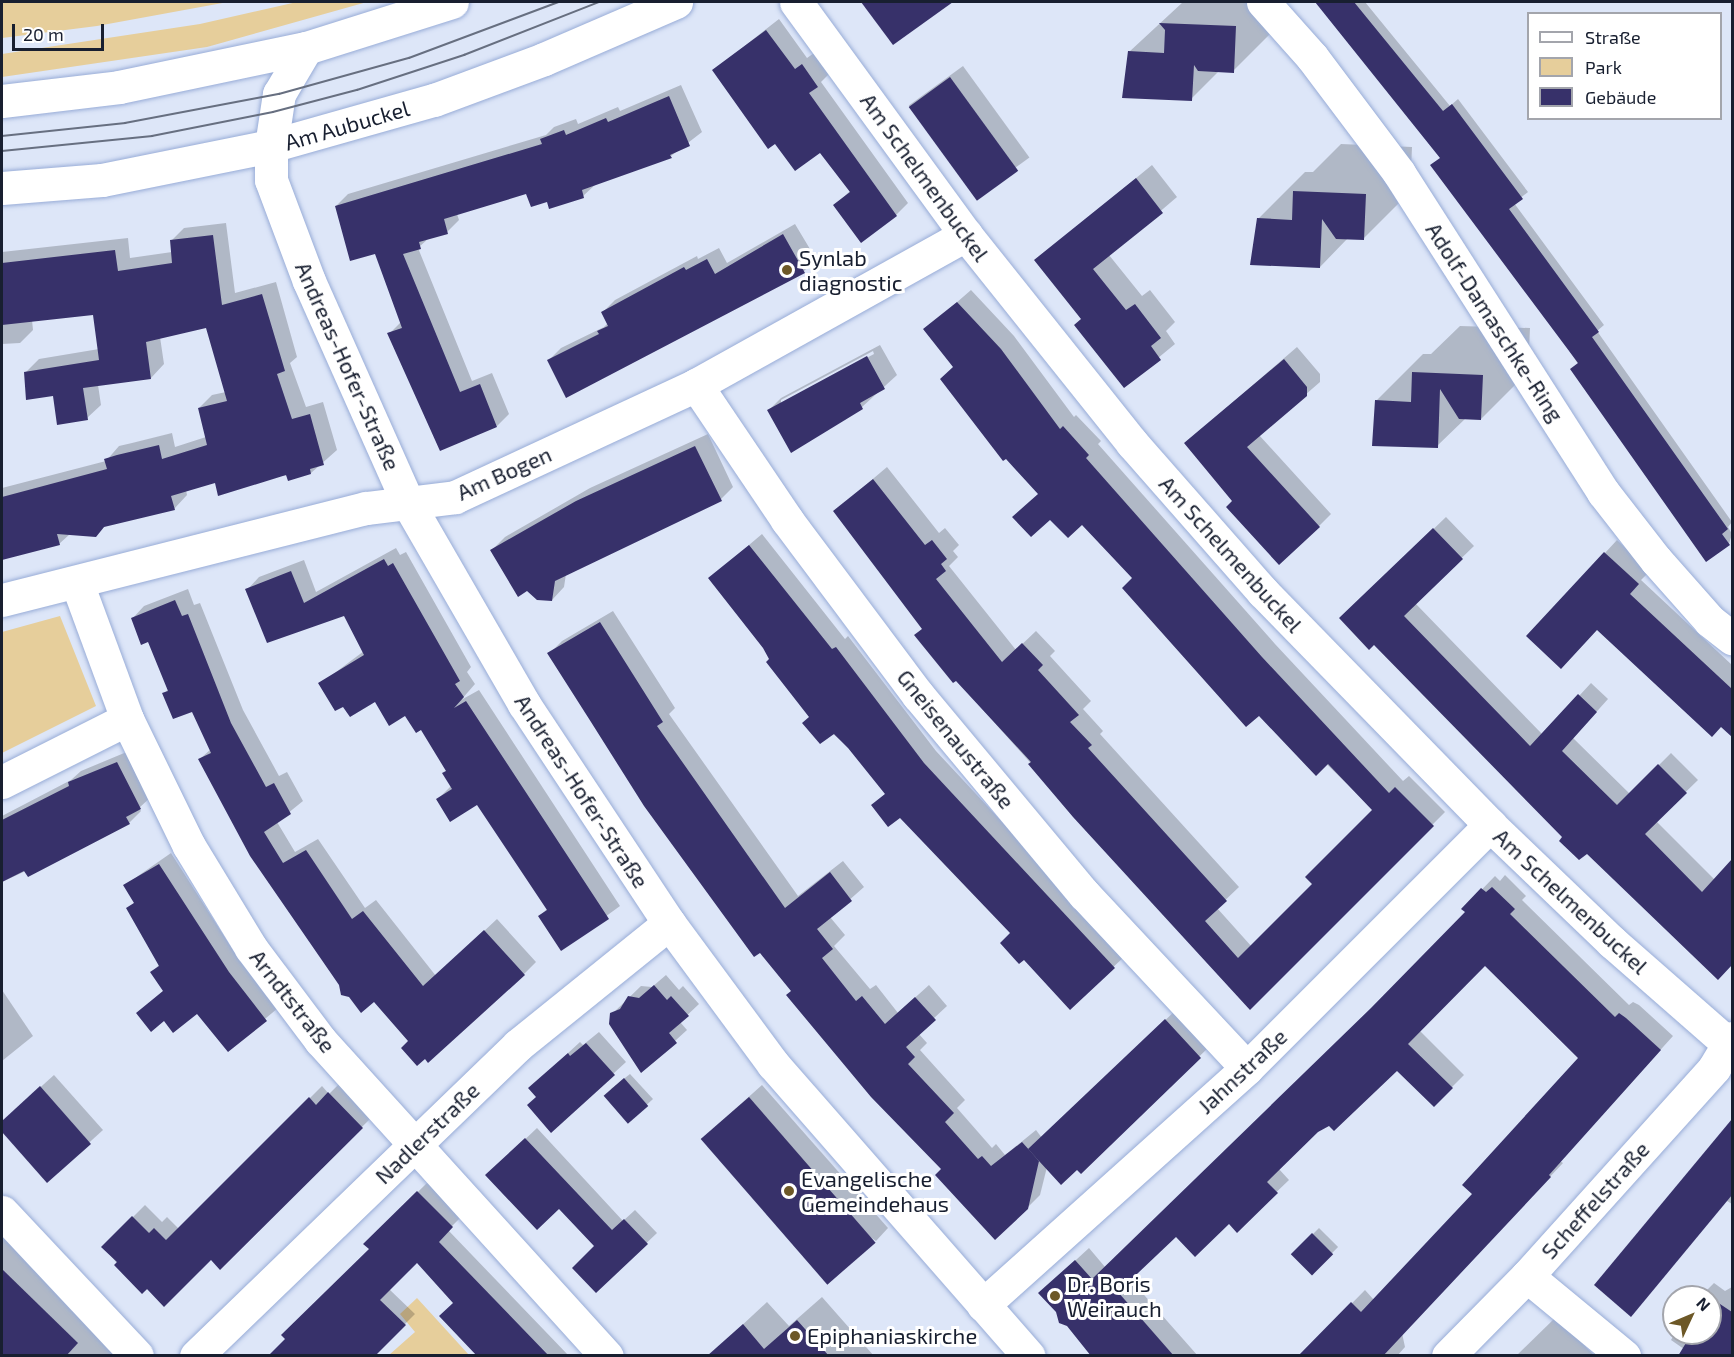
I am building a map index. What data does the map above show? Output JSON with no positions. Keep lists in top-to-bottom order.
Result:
{
  "streets": {
    "street": [
      "Am Aubuckel",
      "Am Schelmenbuckel",
      "Adolf-Damaschke-Ring",
      "Andreas-Hofer-Straße",
      "Am Bogen",
      "Gneisenaustraße",
      "Arndtstraße",
      "Jahnstraße",
      "Nadlerstraße",
      "Scheffelstraße"
    ]
  },
  "crossings": [
    ["Am Aubuckel", "Andreas-Hofer-Straße"],
    ["Am Schelmenbuckel", "Am Bogen"],
    ["Am Schelmenbuckel", "Jahnstraße"],
    ["Am Schelmenbuckel", "Scheffelstraße"],
    ["Andreas-Hofer-Straße", "Am Bogen"],
    ["Andreas-Hofer-Straße", "Jahnstraße"],
    ["Andreas-Hofer-Straße", "Nadlerstraße"],
    ["Am Bogen", "Gneisenaustraße"],
    ["Am Bogen", "Arndtstraße"],
    ["Gneisenaustraße", "Jahnstraße"],
    ["Arndtstraße", "Nadlerstraße"]
  ],
  "places": [
    "Synlab diagnostic",
    "Evangelische Gemeindehaus",
    "Dr. Boris Weirauch",
    "Epiphaniaskirche"
  ],
  "legend": ["Straße", "Park", "Gebäude"],
  "scale_bar": "20 m",
  "north": "top right"
}
